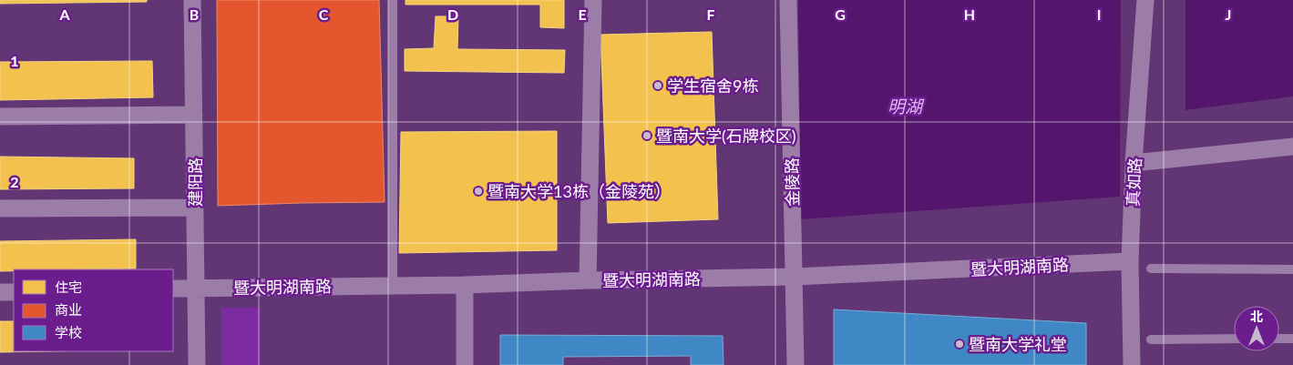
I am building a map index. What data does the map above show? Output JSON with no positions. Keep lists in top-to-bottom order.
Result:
{
  "streets": {
    "street": [
      "建阳路",
      "金陵路",
      "真如路",
      "暨大明湖南路"
    ]
  },
  "crossings": [
    ["建阳路", "暨大明湖南路"],
    ["金陵路", "暨大明湖南路"],
    ["真如路", "暨大明湖南路"]
  ],
  "water": ["明湖"],
  "places": [
    "学生宿舍9栋",
    "暨南大学(石牌校区)",
    "暨南大学13栋（金陵苑）",
    "暨南大学礼堂"
  ],
  "legend": ["住宅", "商业", "学校"],
  "north": "top",
  "grid": {
    "columns": [
      "A",
      "B",
      "C",
      "D",
      "E",
      "F",
      "G",
      "H",
      "I",
      "J"
    ],
    "rows": ["1", "2"]
  }
}
